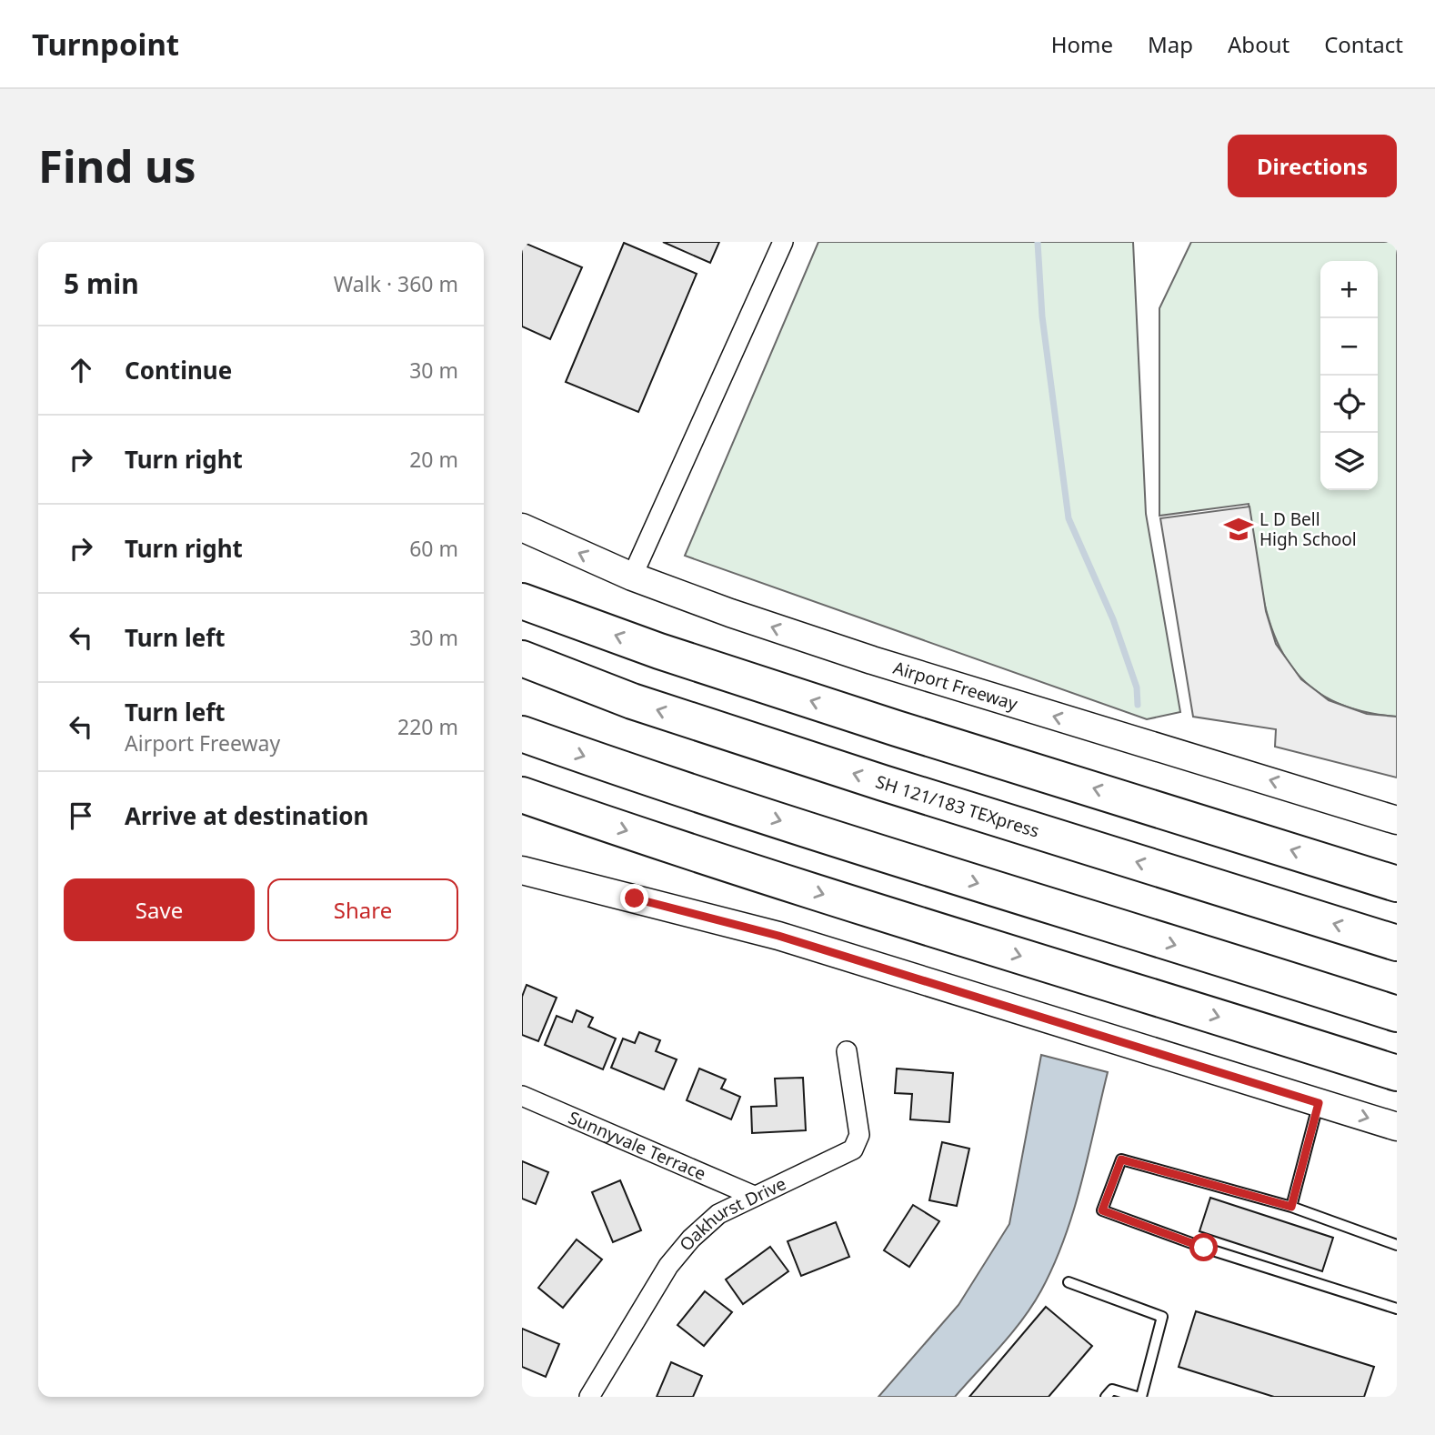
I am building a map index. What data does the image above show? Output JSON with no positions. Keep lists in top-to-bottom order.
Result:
{
  "streets": {
    "highway": ["SH 121/183 TEXpress"],
    "main road": ["Airport Freeway"],
    "street": ["Sunnyvale Terrace", "Oakhurst Drive"]
  },
  "crossings": [
    ["Sunnyvale Terrace", "Oakhurst Drive"]
  ],
  "one_way": ["Airport Freeway"],
  "places": {
    "school or university": ["L D Bell High School"]
  },
  "page": {
    "header": "Turnpoint",
    "nav": [
      "Home",
      "Map",
      "About",
      "Contact"
    ],
    "buttons": [
      "Directions",
      ["Save", "Share"]
    ],
    "title": "Find us",
    "heading": ["5 min", "Walk · 360 m"],
    "map_buttons": ["+", "−"],
    "list": [
      ["Continue", "30 m"],
      ["Turn right", "20 m"],
      ["Turn right", "60 m"],
      ["Turn left", "30 m"],
      ["Turn left", "Airport Freeway", "220 m"],
      "Arrive at destination"
    ]
  }
}
